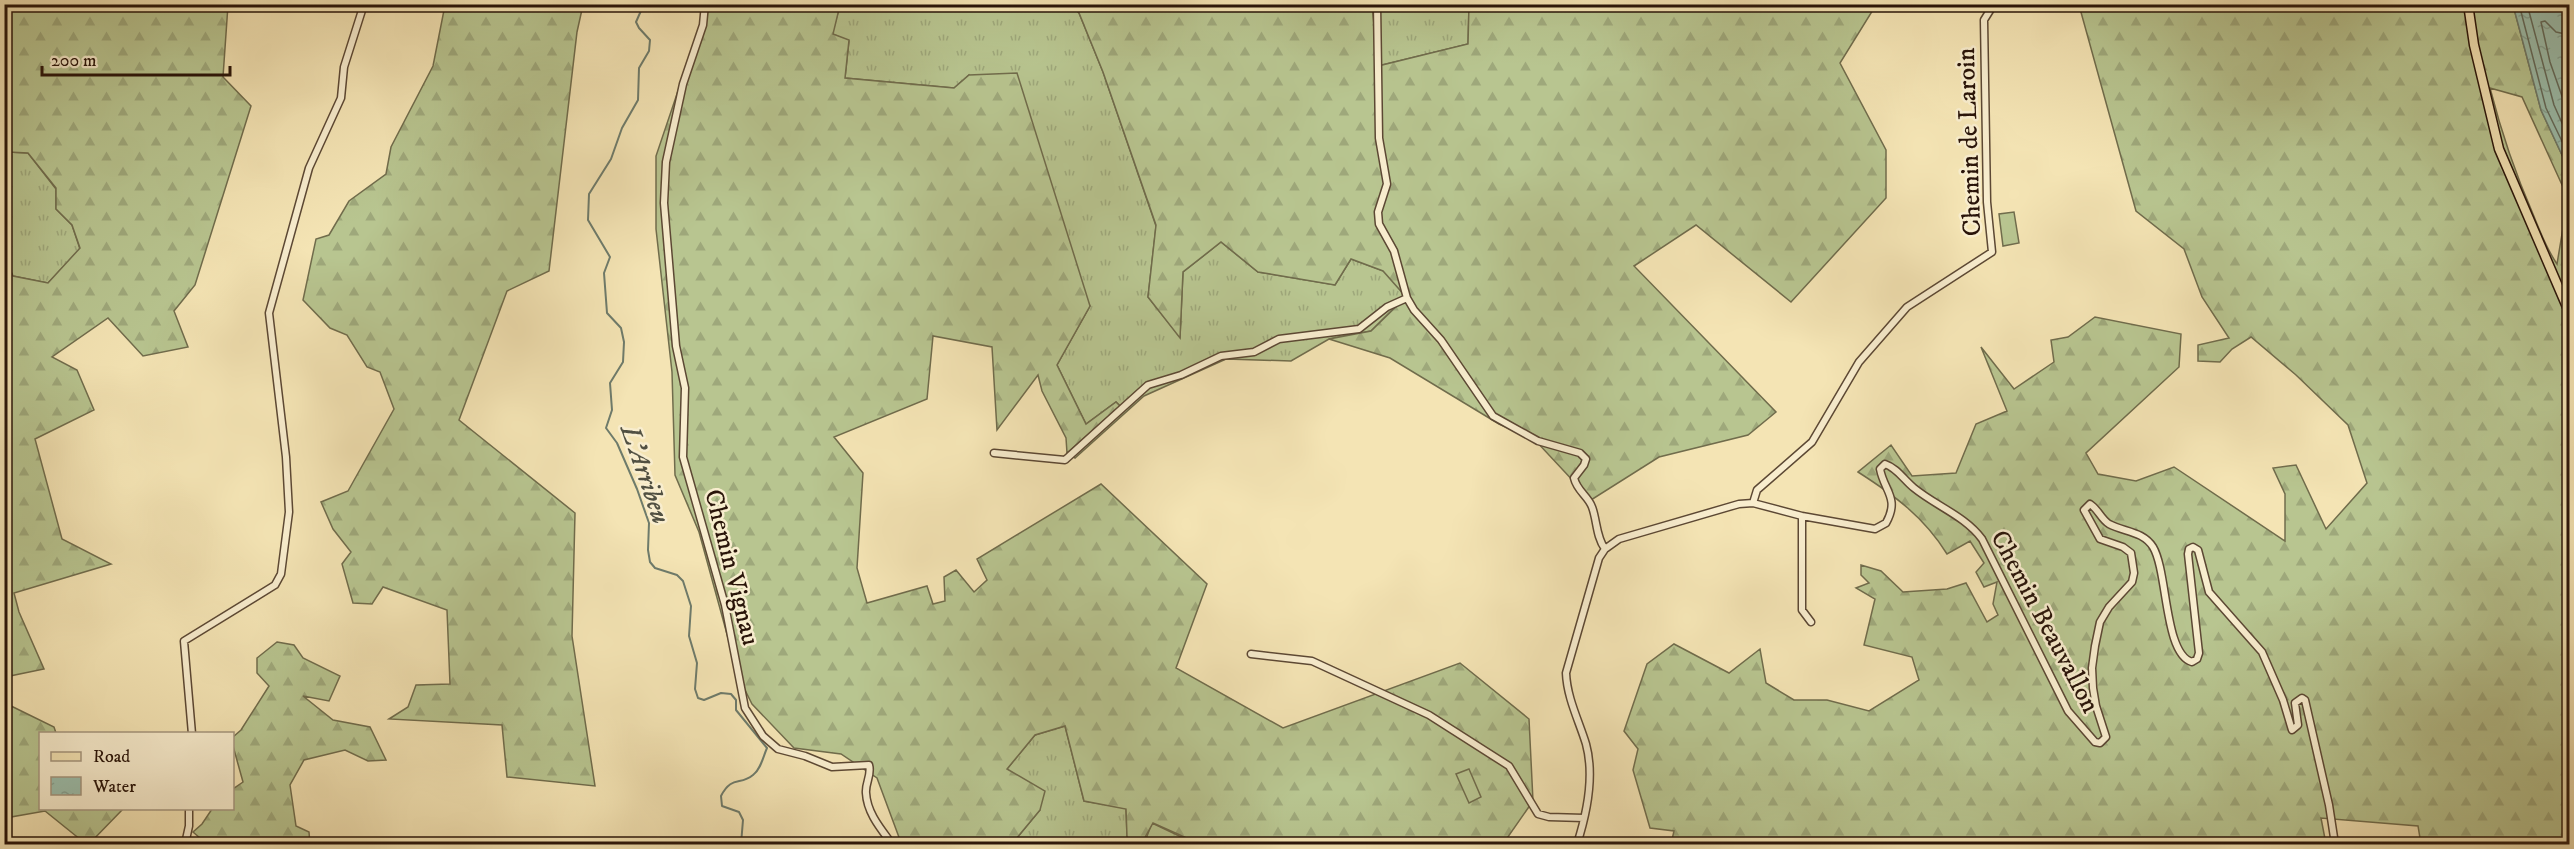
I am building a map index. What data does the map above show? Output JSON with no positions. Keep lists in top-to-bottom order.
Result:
{
  "streets": {
    "street": ["Chemin de Laroin", "Chemin Vignau", "Chemin Beauvallon"]
  },
  "crossings": [
    ["Chemin de Laroin", "Chemin Beauvallon"]
  ],
  "water": ["L'Arribeu"],
  "legend": ["Road", "Water"],
  "scale_bar": "200 m"
}
